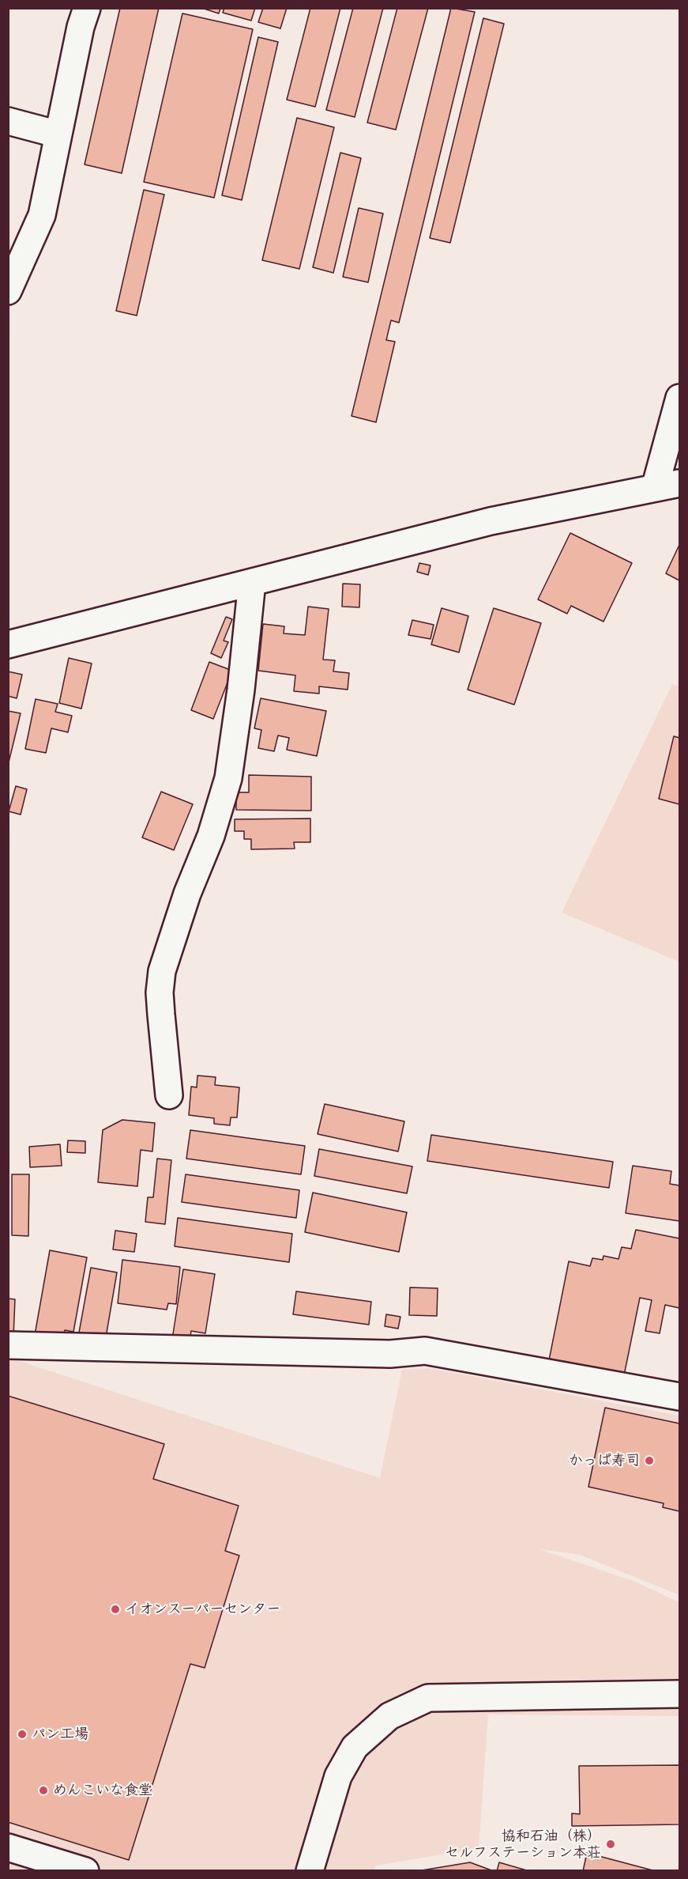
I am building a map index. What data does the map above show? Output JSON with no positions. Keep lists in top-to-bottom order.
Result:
{
  "places": [
    "かっぱ寿司",
    "イオンスーパーセンター",
    "パン工場",
    "めんこいな食堂",
    "協和石油（株） セルフステーション本荘"
  ]
}
